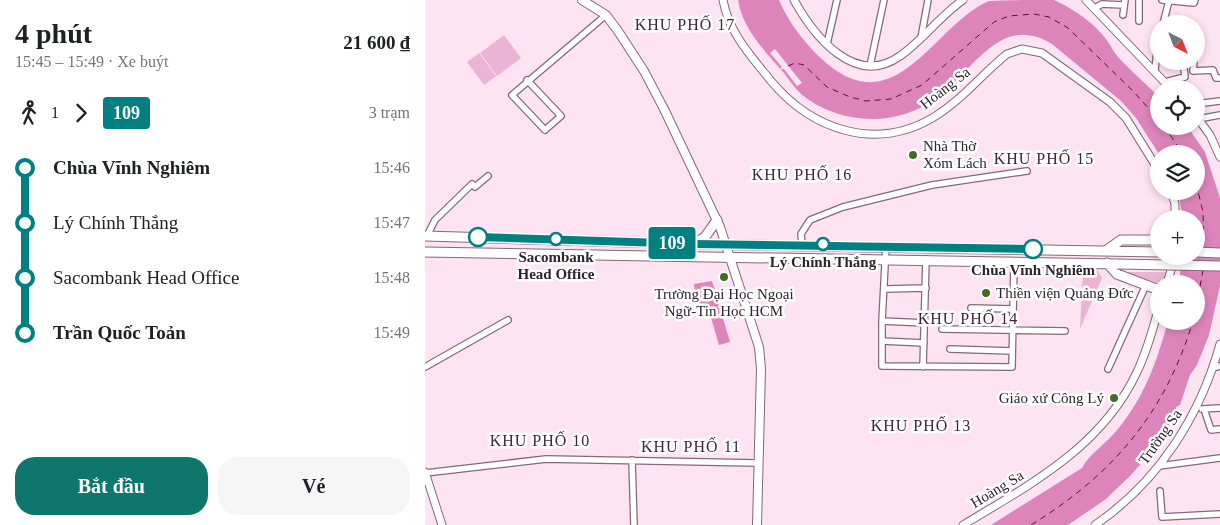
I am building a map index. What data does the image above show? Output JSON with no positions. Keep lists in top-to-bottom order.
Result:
{
  "streets": {
    "street": ["Hoàng Sa", "Trường Sa"]
  },
  "districts": [
    "KHU PHỐ 17",
    "KHU PHỐ 15",
    "KHU PHỐ 16",
    "KHU PHỐ 14",
    "KHU PHỐ 13",
    "KHU PHỐ 10",
    "KHU PHỐ 11"
  ],
  "places": [
    "Nhà Thờ Xóm Lách",
    "Sacombank Head Office",
    "Lý Chính Thắng",
    "Chùa Vĩnh Nghiêm",
    "Trường Đại Học Ngoại Ngữ-Tin Học HCM",
    "Thiền viện Quảng Đức",
    "Giáo xứ Công Lý"
  ],
  "lines": ["bus line 109"],
  "north": "bottom right",
  "page": {
    "heading": ["4 phút", "15:45 – 15:49 · Xe buýt", "21 600 ₫"],
    "on_map": "109",
    "map_buttons": ["+", "−"],
    "legs": ["1", "109", "3 trạm"],
    "list": [
      {
        "name": "Chùa Vĩnh Nghiêm",
        "value": "15:46"
      },
      {
        "name": "Lý Chính Thắng",
        "value": "15:47"
      },
      {
        "name": "Sacombank Head Office",
        "value": "15:48"
      },
      {
        "name": "Trần Quốc Toản",
        "value": "15:49"
      }
    ],
    "buttons": ["Bắt đầu", "Vé"]
  }
}
